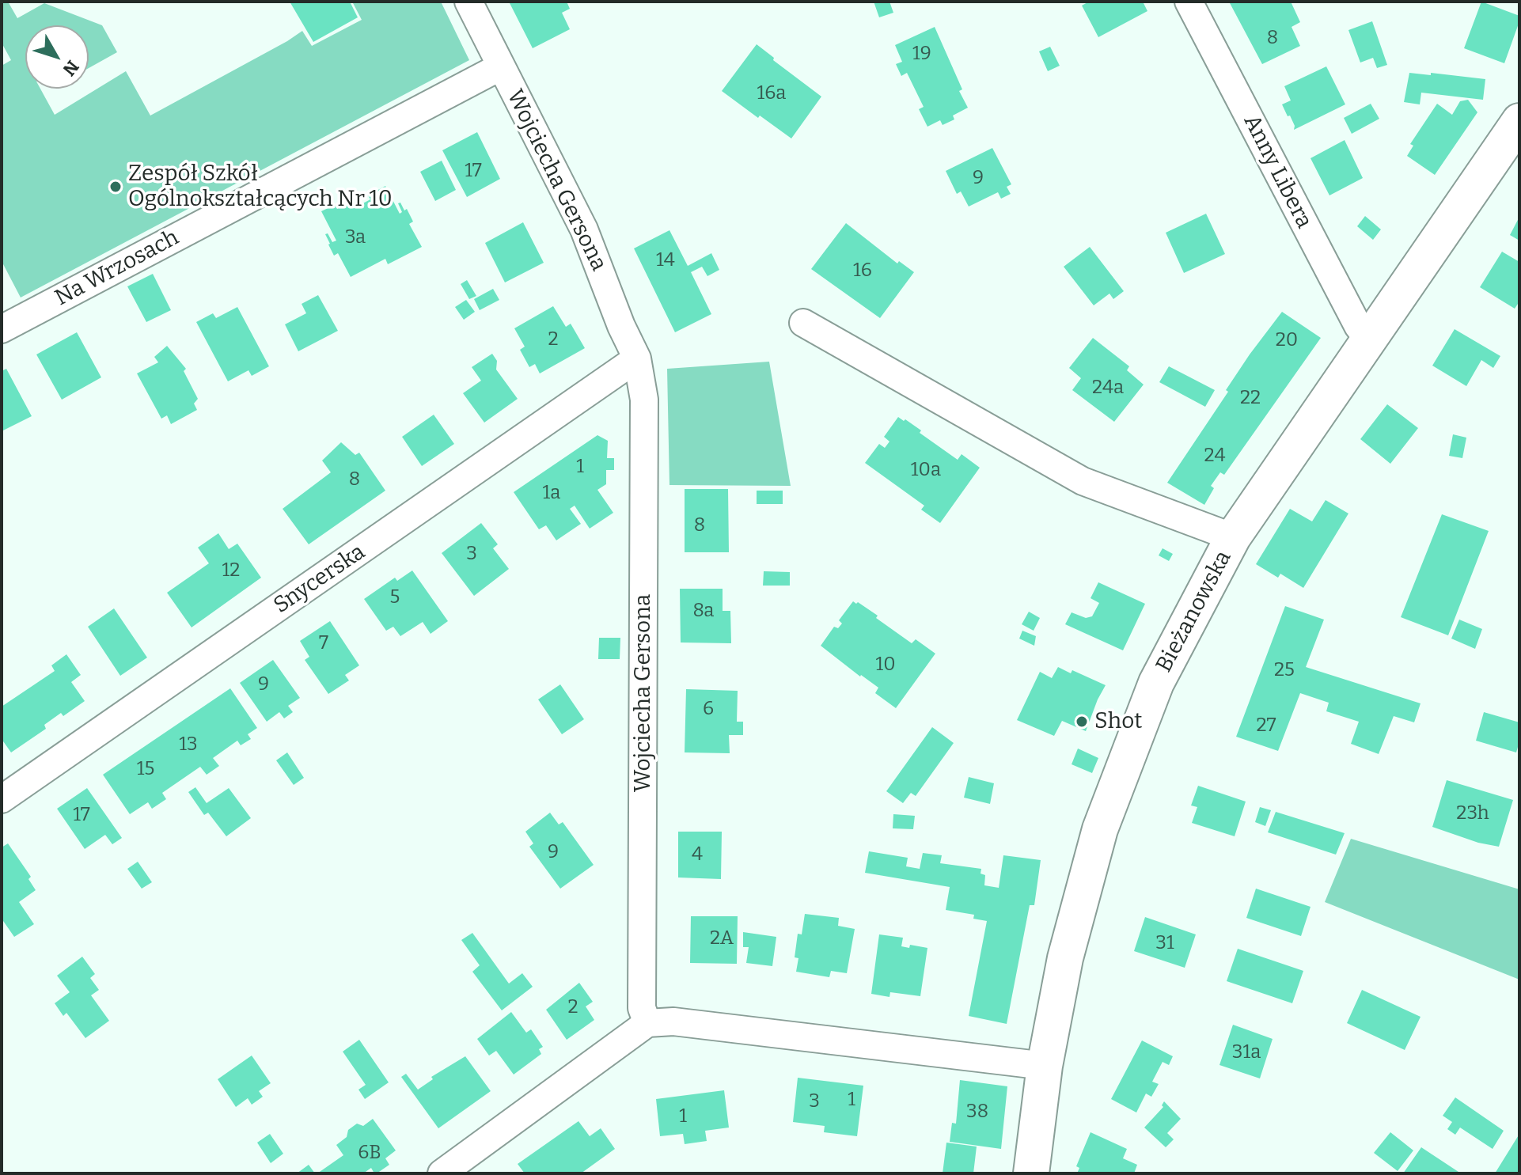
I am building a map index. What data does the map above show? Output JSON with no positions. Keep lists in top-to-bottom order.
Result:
{
  "streets": {
    "street": [
      "Anny Libera",
      "Wojciecha Gersona",
      "Na Wrzosach",
      "Snycerska",
      "Bieżanowska"
    ]
  },
  "crossings": [
    ["Anny Libera", "Bieżanowska"],
    ["Wojciecha Gersona", "Na Wrzosach"],
    ["Wojciecha Gersona", "Snycerska"]
  ],
  "places": ["Zespół Szkół Ogólnokształcących Nr 10", "Shot"],
  "house_numbers": [
    "8",
    "19",
    "16a",
    "17",
    "9",
    "3a",
    "14",
    "16",
    "2",
    "20",
    "24a",
    "22",
    "24",
    "1",
    "10a",
    "8",
    "1a",
    "8",
    "3",
    "12",
    "5",
    "8a",
    "7",
    "10",
    "25",
    "9",
    "6",
    "27",
    "13",
    "15",
    "23h",
    "17",
    "9",
    "4",
    "2A",
    "31",
    "2",
    "31a",
    "1",
    "3",
    "38",
    "1",
    "6B"
  ],
  "north": "bottom right"
}
